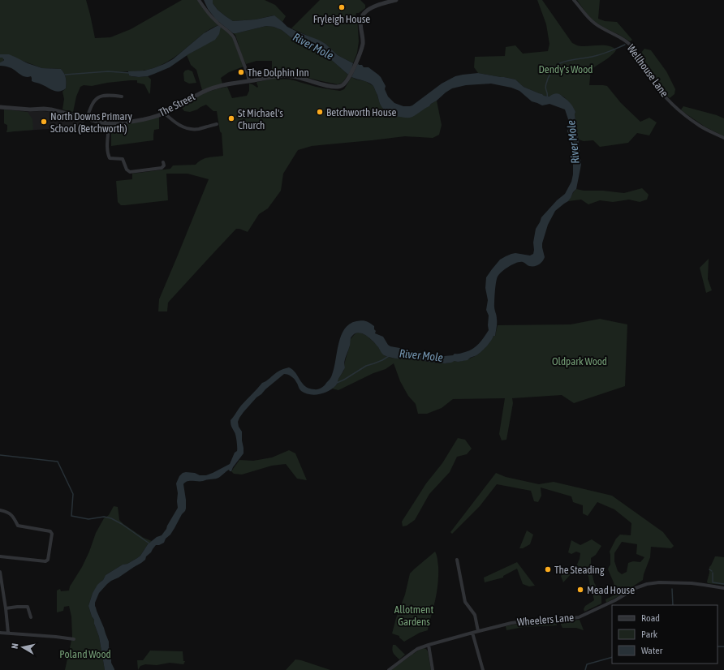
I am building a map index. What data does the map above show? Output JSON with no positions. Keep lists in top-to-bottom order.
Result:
{
  "streets": {
    "street": ["Wellhouse Lane", "The Street", "Wheelers Lane"]
  },
  "water": ["River Mole"],
  "parks": [
    "Dendy's Wood",
    "Oldpark Wood",
    "Allotment Gardens",
    "Poland Wood"
  ],
  "places": [
    "Fryleigh House",
    "The Dolphin Inn",
    "Betchworth House",
    "St Michael's Church",
    "North Downs Primary School (Betchworth)",
    "The Steading",
    "Mead House"
  ],
  "legend": ["Road", "Park", "Water"],
  "north": "left"
}
